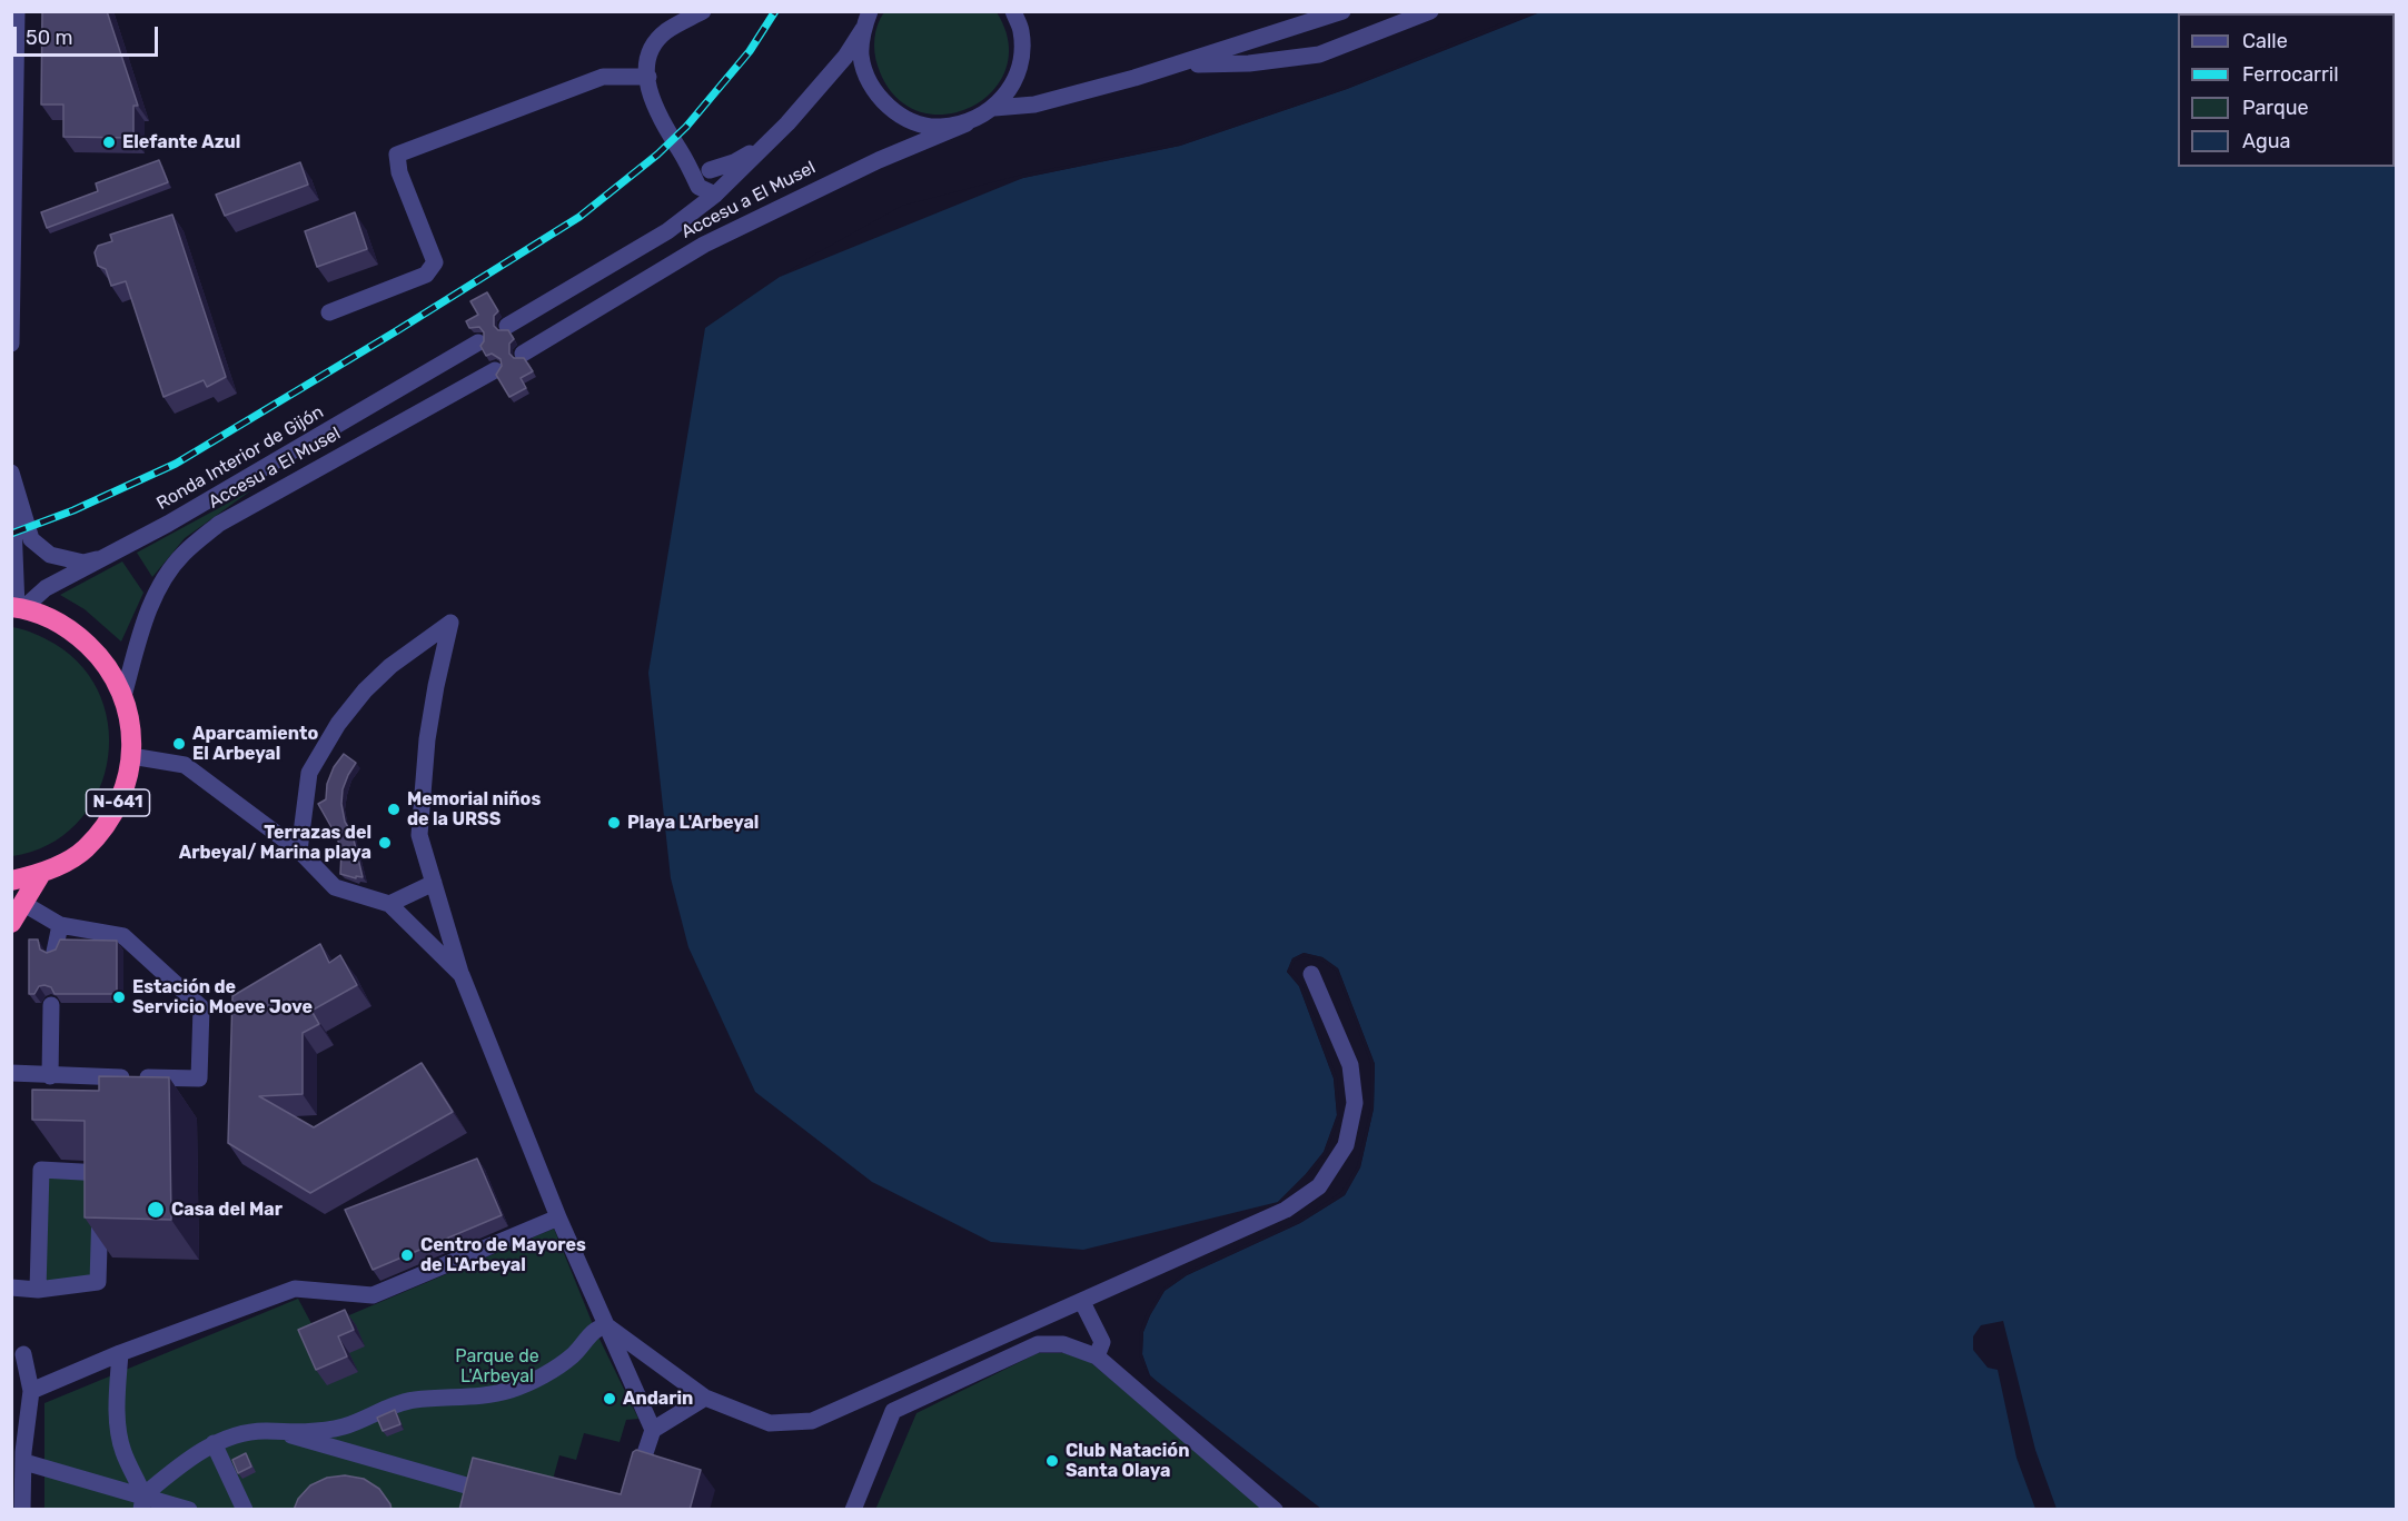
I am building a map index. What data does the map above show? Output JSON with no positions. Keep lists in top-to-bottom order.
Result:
{
  "streets": {
    "highway": ["Accesu a El Musel", "N-641"],
    "street": ["Ronda Interior de Gijón"]
  },
  "crossings": [
    ["Accesu a El Musel", "Ronda Interior de Gijón"],
    ["Accesu a El Musel", "N-641"]
  ],
  "parks": ["Parque de L'Arbeyal"],
  "places": [
    "Elefante Azul",
    "Aparcamiento El Arbeyal",
    "Memorial niños de la URSS",
    "Playa L'Arbeyal",
    "Terrazas del Arbeyal/ Marina playa",
    "Estación de Servicio Moeve Jove",
    "Casa del Mar",
    "Centro de Mayores de L'Arbeyal",
    "Andarin",
    "Club Natación Santa Olaya"
  ],
  "legend": [
    "Calle",
    "Ferrocarril",
    "Parque",
    "Agua"
  ],
  "scale_bar": "50 m"
}
